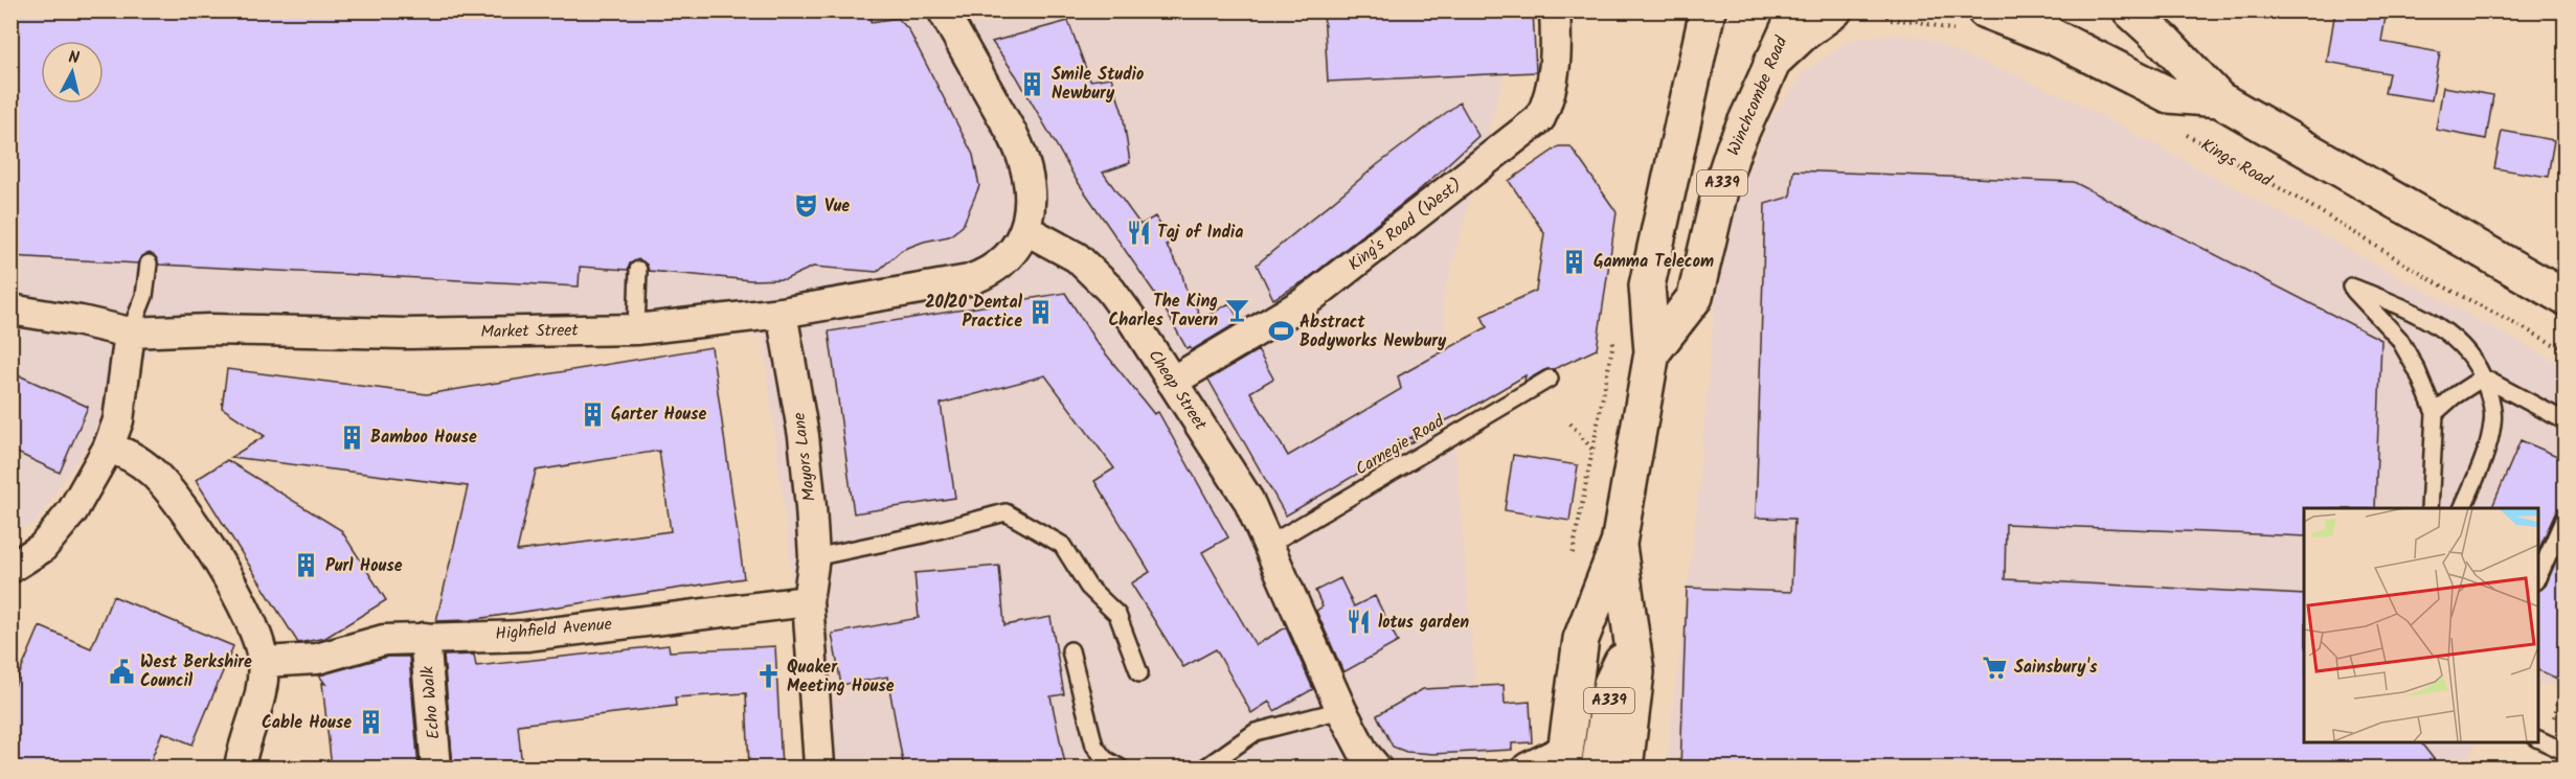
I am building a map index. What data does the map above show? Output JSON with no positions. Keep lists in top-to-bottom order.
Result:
{
  "streets": {
    "main road": ["Winchcombe Road", "A339"],
    "street": [
      "King's Road (West)",
      "Market Street",
      "Cheap Street",
      "Mayors Lane",
      "Highfield Avenue",
      "Echo Walk"
    ],
    "lane": ["Carnegie Road"],
    "path": ["Kings Road"]
  },
  "crossings": [
    ["Winchcombe Road", "A339"],
    ["King's Road (West)", "Cheap Street"],
    ["Market Street", "Cheap Street"],
    ["Market Street", "Mayors Lane"],
    ["Cheap Street", "Carnegie Road"],
    ["Mayors Lane", "Highfield Avenue"],
    ["Highfield Avenue", "Echo Walk"]
  ],
  "places": {
    "building": [
      "Smile Studio Newbury",
      "Gamma Telecom",
      "20/20 Dental Practice",
      "Garter House",
      "Bamboo House",
      "Purl House",
      "Cable House"
    ],
    "theatre": ["Vue"],
    "restaurant": ["Taj of India", "lotus garden"],
    "bar": ["The King Charles Tavern"],
    "sports": ["Abstract Bodyworks Newbury"],
    "supermarket": ["Sainsbury's"],
    "public building": ["West Berkshire Council"],
    "church": ["Quaker Meeting House"]
  },
  "north": "top"
}
